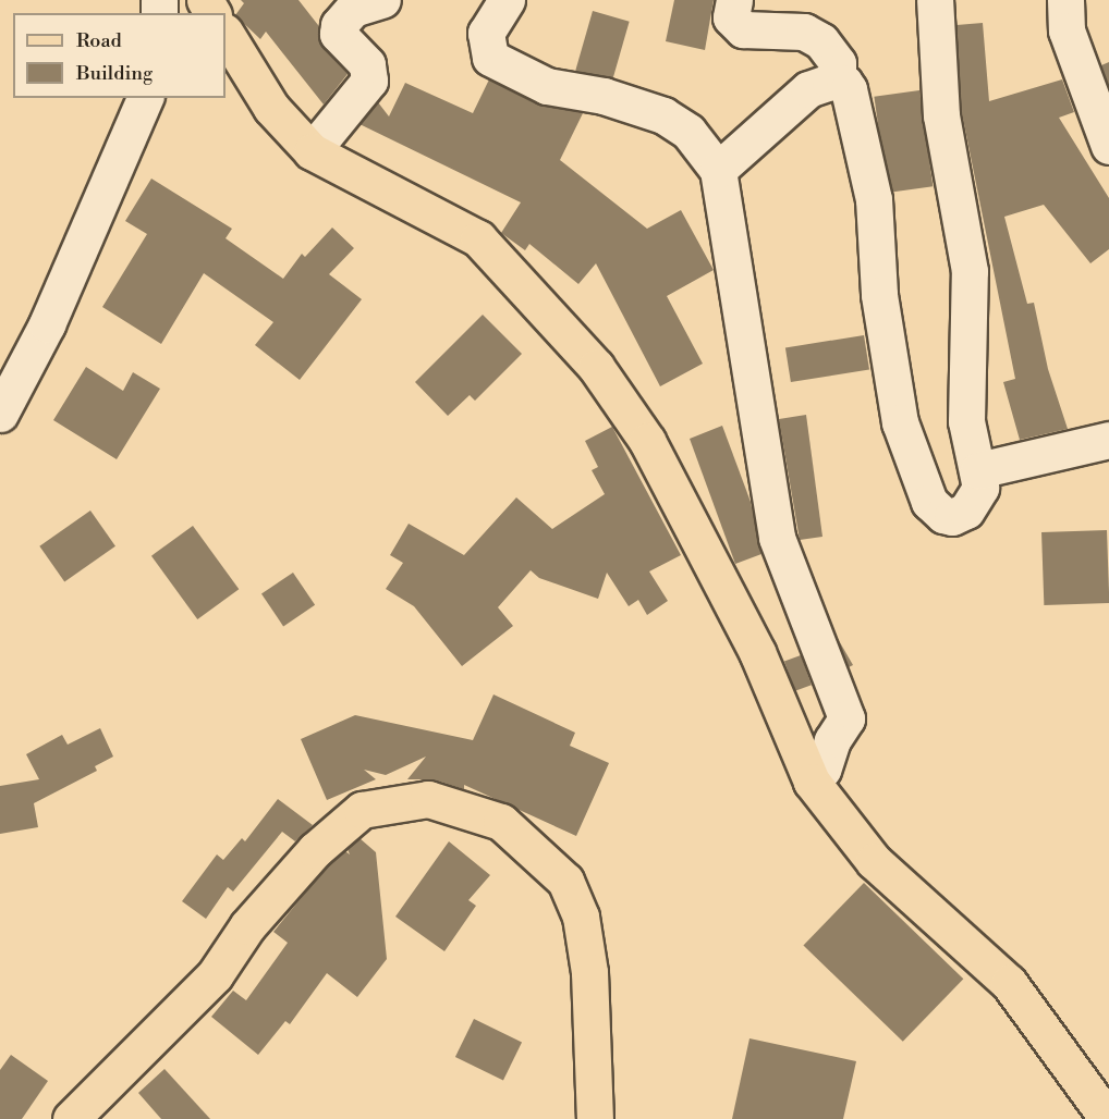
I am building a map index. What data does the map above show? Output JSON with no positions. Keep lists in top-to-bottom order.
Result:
{
  "legend": ["Road", "Building"]
}
